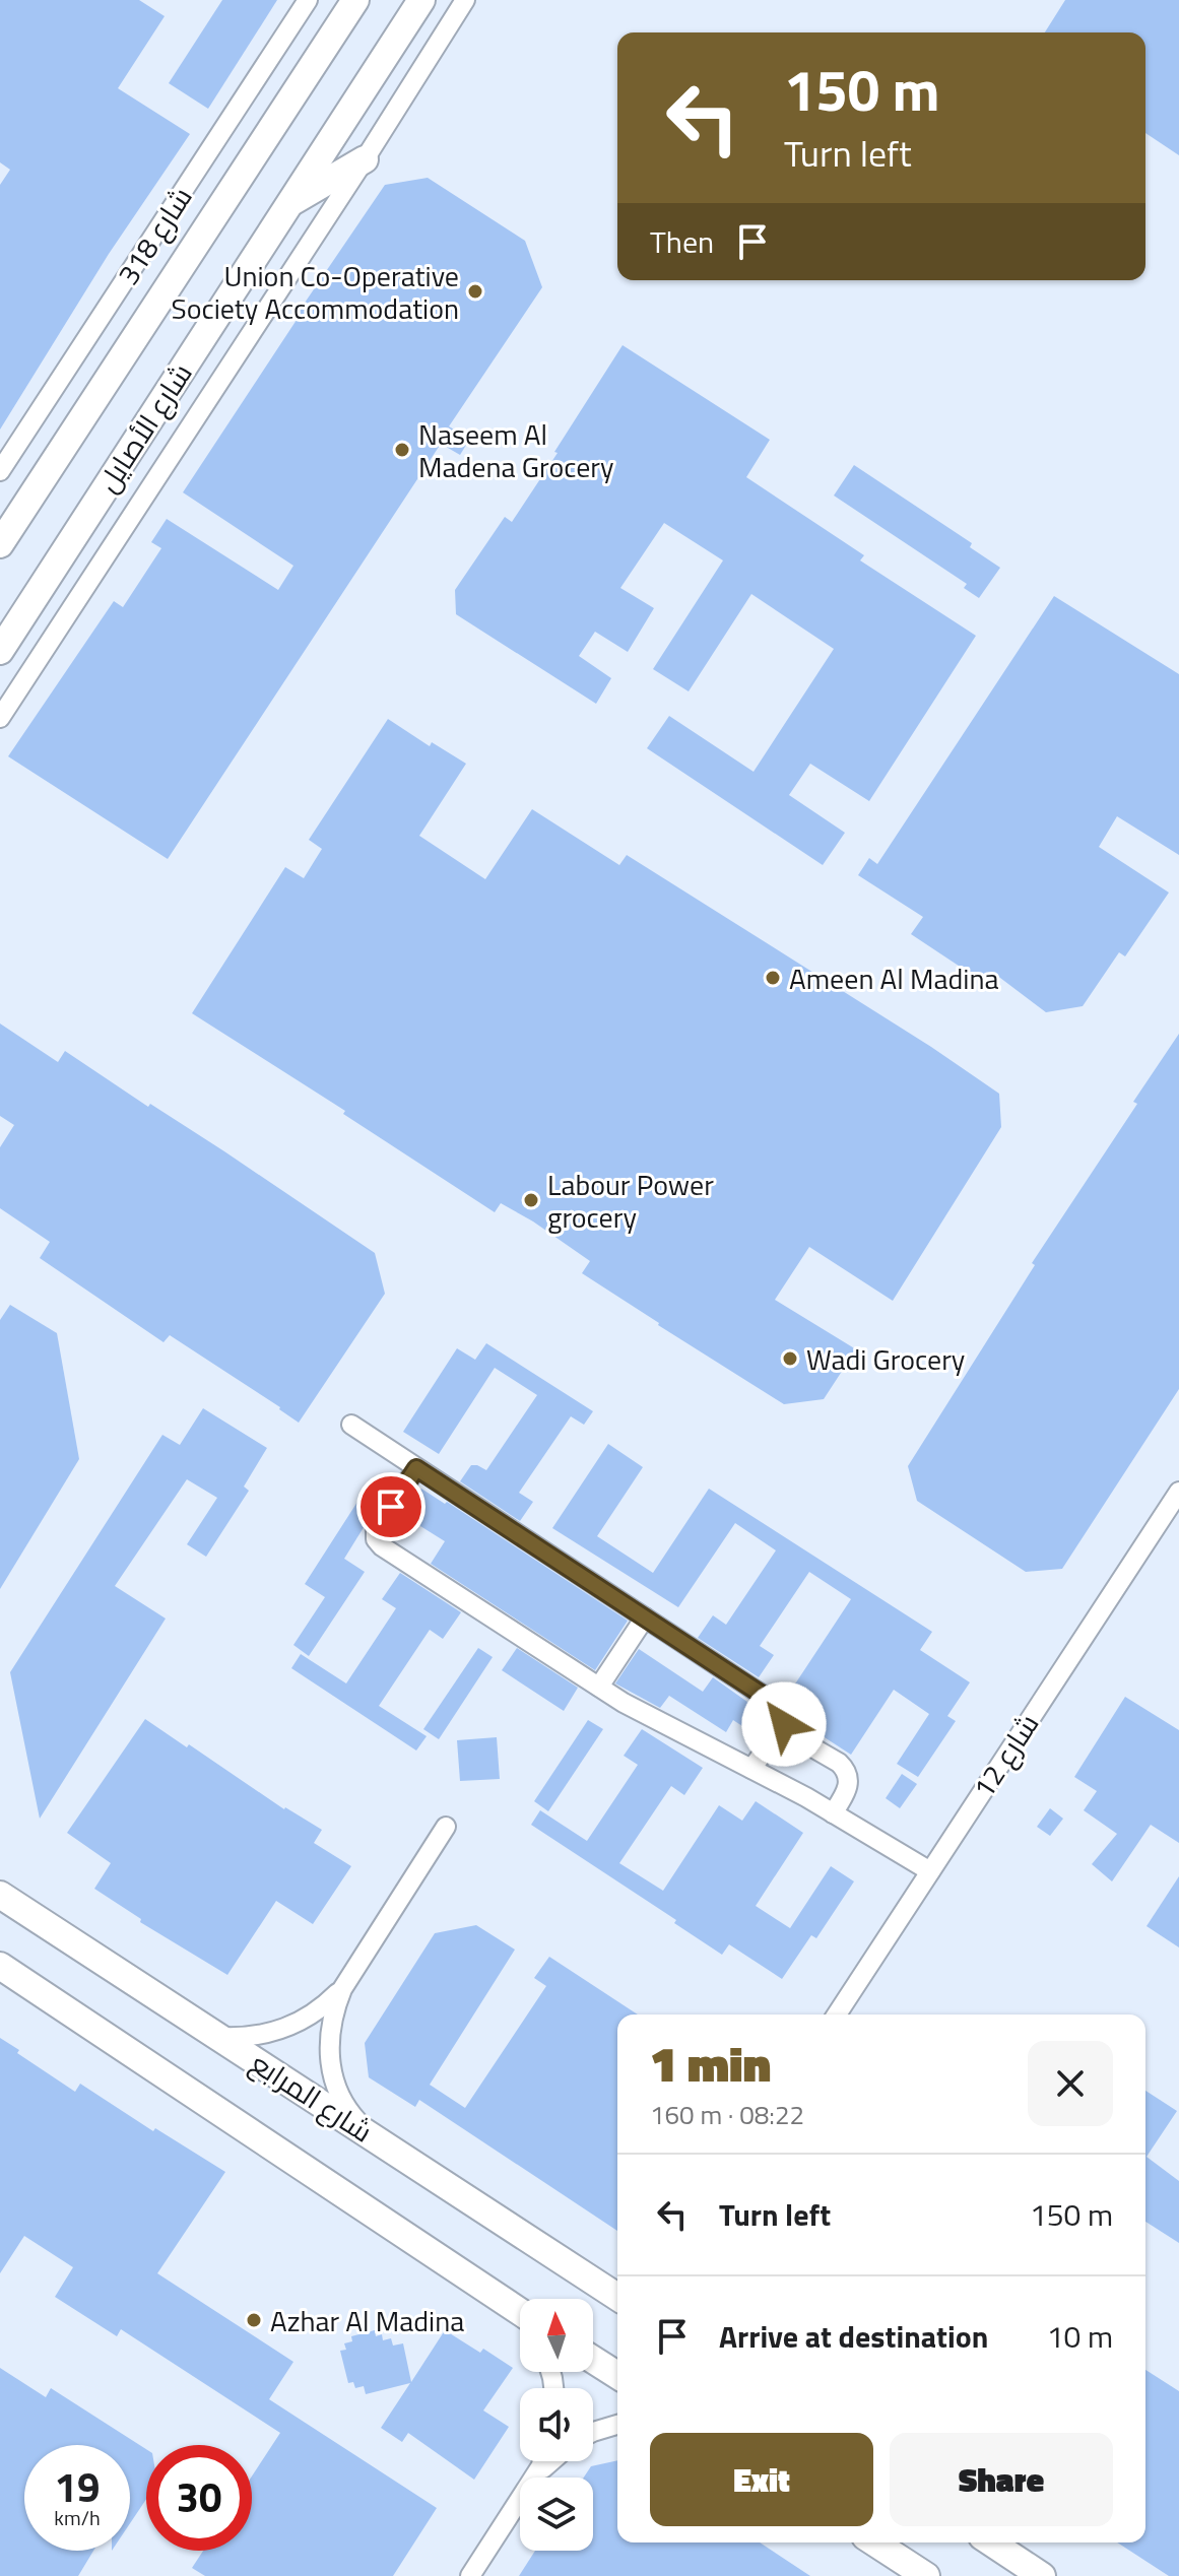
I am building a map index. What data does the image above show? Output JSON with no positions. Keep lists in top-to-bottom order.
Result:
{
  "streets": {
    "main road": ["شارع الأصايل", "شارع المرابع"],
    "street": ["شارع 318", "شارع 12"]
  },
  "places": [
    "Union Co-Operative Society Accommodation",
    "Naseem Al Madena Grocery",
    "Ameen Al Madina",
    "Labour Power grocery",
    "Wadi Grocery",
    "Azhar Al Madina"
  ],
  "north": "top",
  "page": {
    "turn": ["150 m", "Turn left"],
    "then": "Then",
    "heading": ["1 min", "160 m · 08:22"],
    "list": [
      {
        "name": "Turn left",
        "value": "150 m"
      },
      {
        "name": "Arrive at destination",
        "value": "10 m"
      }
    ],
    "buttons": ["Exit", "Share"],
    "speed": "19 km/h",
    "limit": "30"
  }
}
